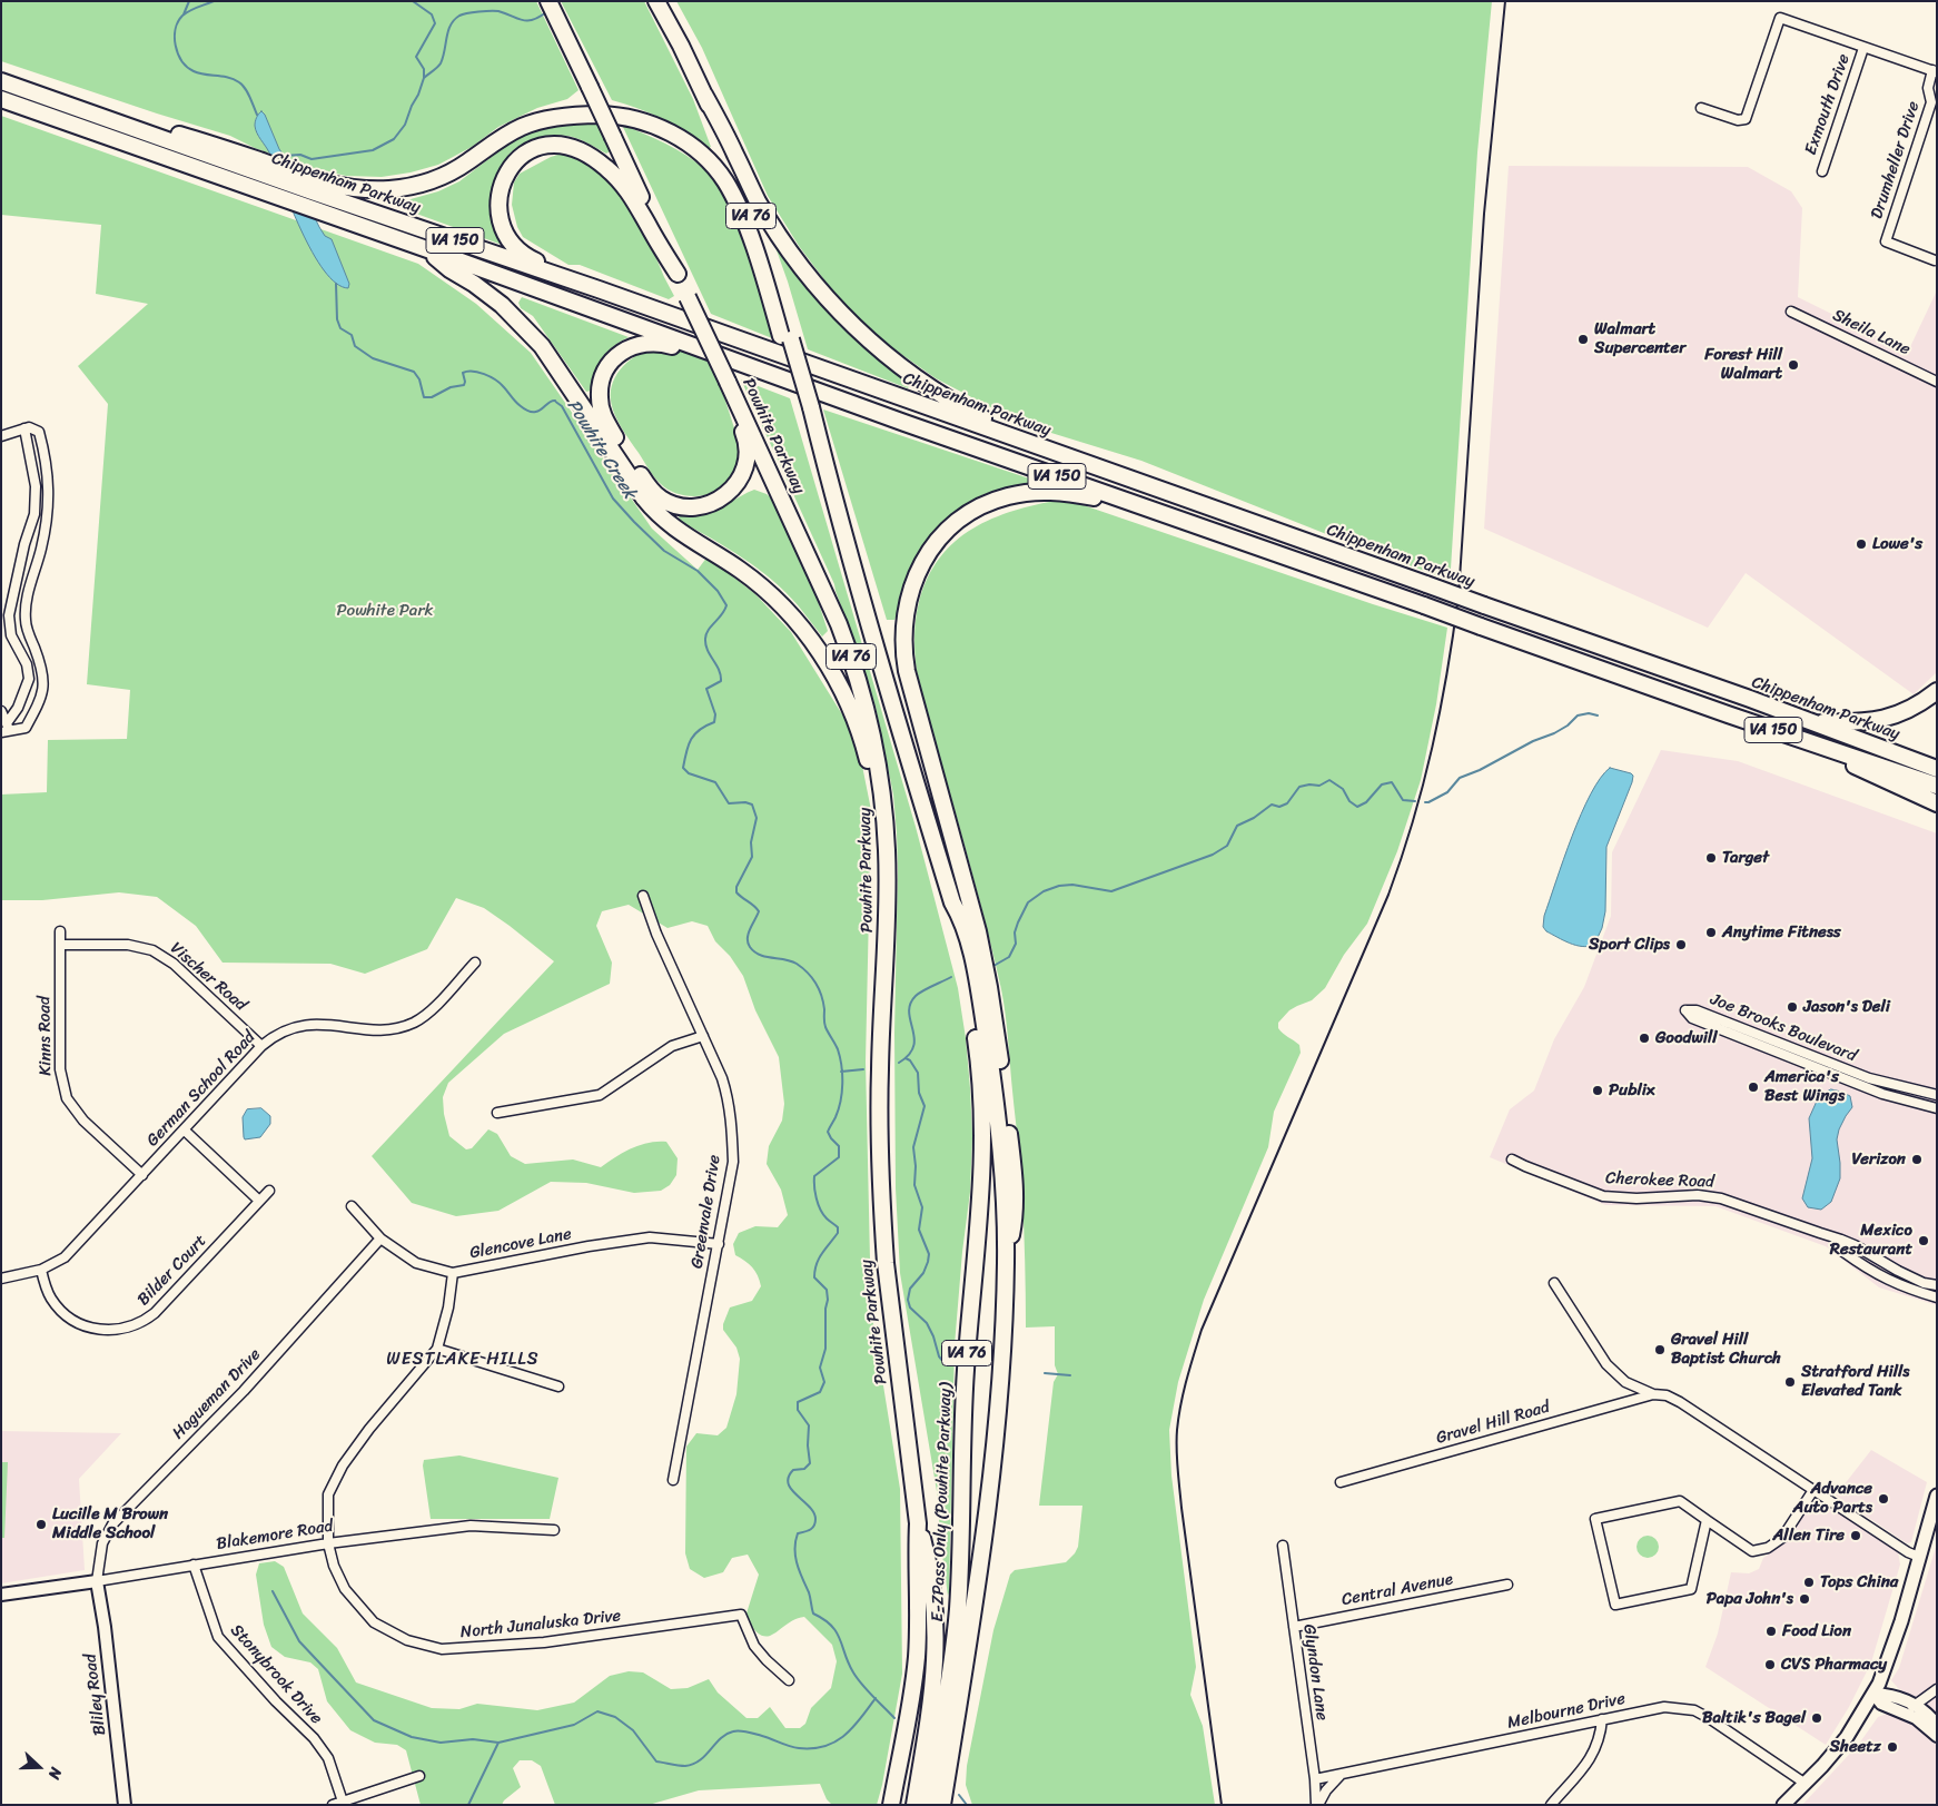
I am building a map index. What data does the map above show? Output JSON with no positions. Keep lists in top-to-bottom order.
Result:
{
  "streets": {
    "highway": [
      "Chippenham Parkway",
      "VA 76",
      "VA 150",
      "Powhite Parkway",
      "E-ZPass Only (Powhite Parkway)"
    ],
    "street": [
      "Exmouth Drive",
      "Drumheller Drive",
      "Sheila Lane",
      "Vischer Road",
      "Joe Brooks Boulevard",
      "Kinns Road",
      "German School Road",
      "Cherokee Road",
      "Greenvale Drive",
      "Glencove Lane",
      "Bilder Court",
      "Hagueman Drive",
      "Gravel Hill Road",
      "Blakemore Road",
      "Central Avenue",
      "North Junaluska Drive",
      "Glyndon Lane",
      "Stonybrook Drive",
      "Bliley Road",
      "Melbourne Drive"
    ]
  },
  "crossings": [
    ["Powhite Parkway", "E-ZPass Only (Powhite Parkway)"],
    ["Vischer Road", "Kinns Road"],
    ["Vischer Road", "German School Road"],
    ["Kinns Road", "German School Road"],
    ["German School Road", "Bilder Court"],
    ["Greenvale Drive", "Glencove Lane"],
    ["Glencove Lane", "Hagueman Drive"],
    ["Hagueman Drive", "Blakemore Road"],
    ["Hagueman Drive", "Bliley Road"],
    ["Blakemore Road", "North Junaluska Drive"],
    ["Blakemore Road", "Stonybrook Drive"],
    ["Blakemore Road", "Bliley Road"],
    ["Central Avenue", "Glyndon Lane"],
    ["Glyndon Lane", "Melbourne Drive"]
  ],
  "districts": ["WESTLAKE HILLS"],
  "water": ["Powhite Creek"],
  "parks": ["Powhite Park"],
  "places": [
    "Walmart Supercenter",
    "Forest Hill Walmart",
    "Lowe's",
    "Target",
    "Anytime Fitness",
    "Sport Clips",
    "Jason's Deli",
    "Goodwill",
    "America's Best Wings",
    "Publix",
    "Verizon",
    "Mexico Restaurant",
    "Gravel Hill Baptist Church",
    "Stratford Hills Elevated Tank",
    "Advance Auto Parts",
    "Lucille M Brown Middle School",
    "Allen Tire",
    "Tops China",
    "Papa John's",
    "Food Lion",
    "CVS Pharmacy",
    "Baltik's Bagel",
    "Sheetz"
  ],
  "north": "right"
}
